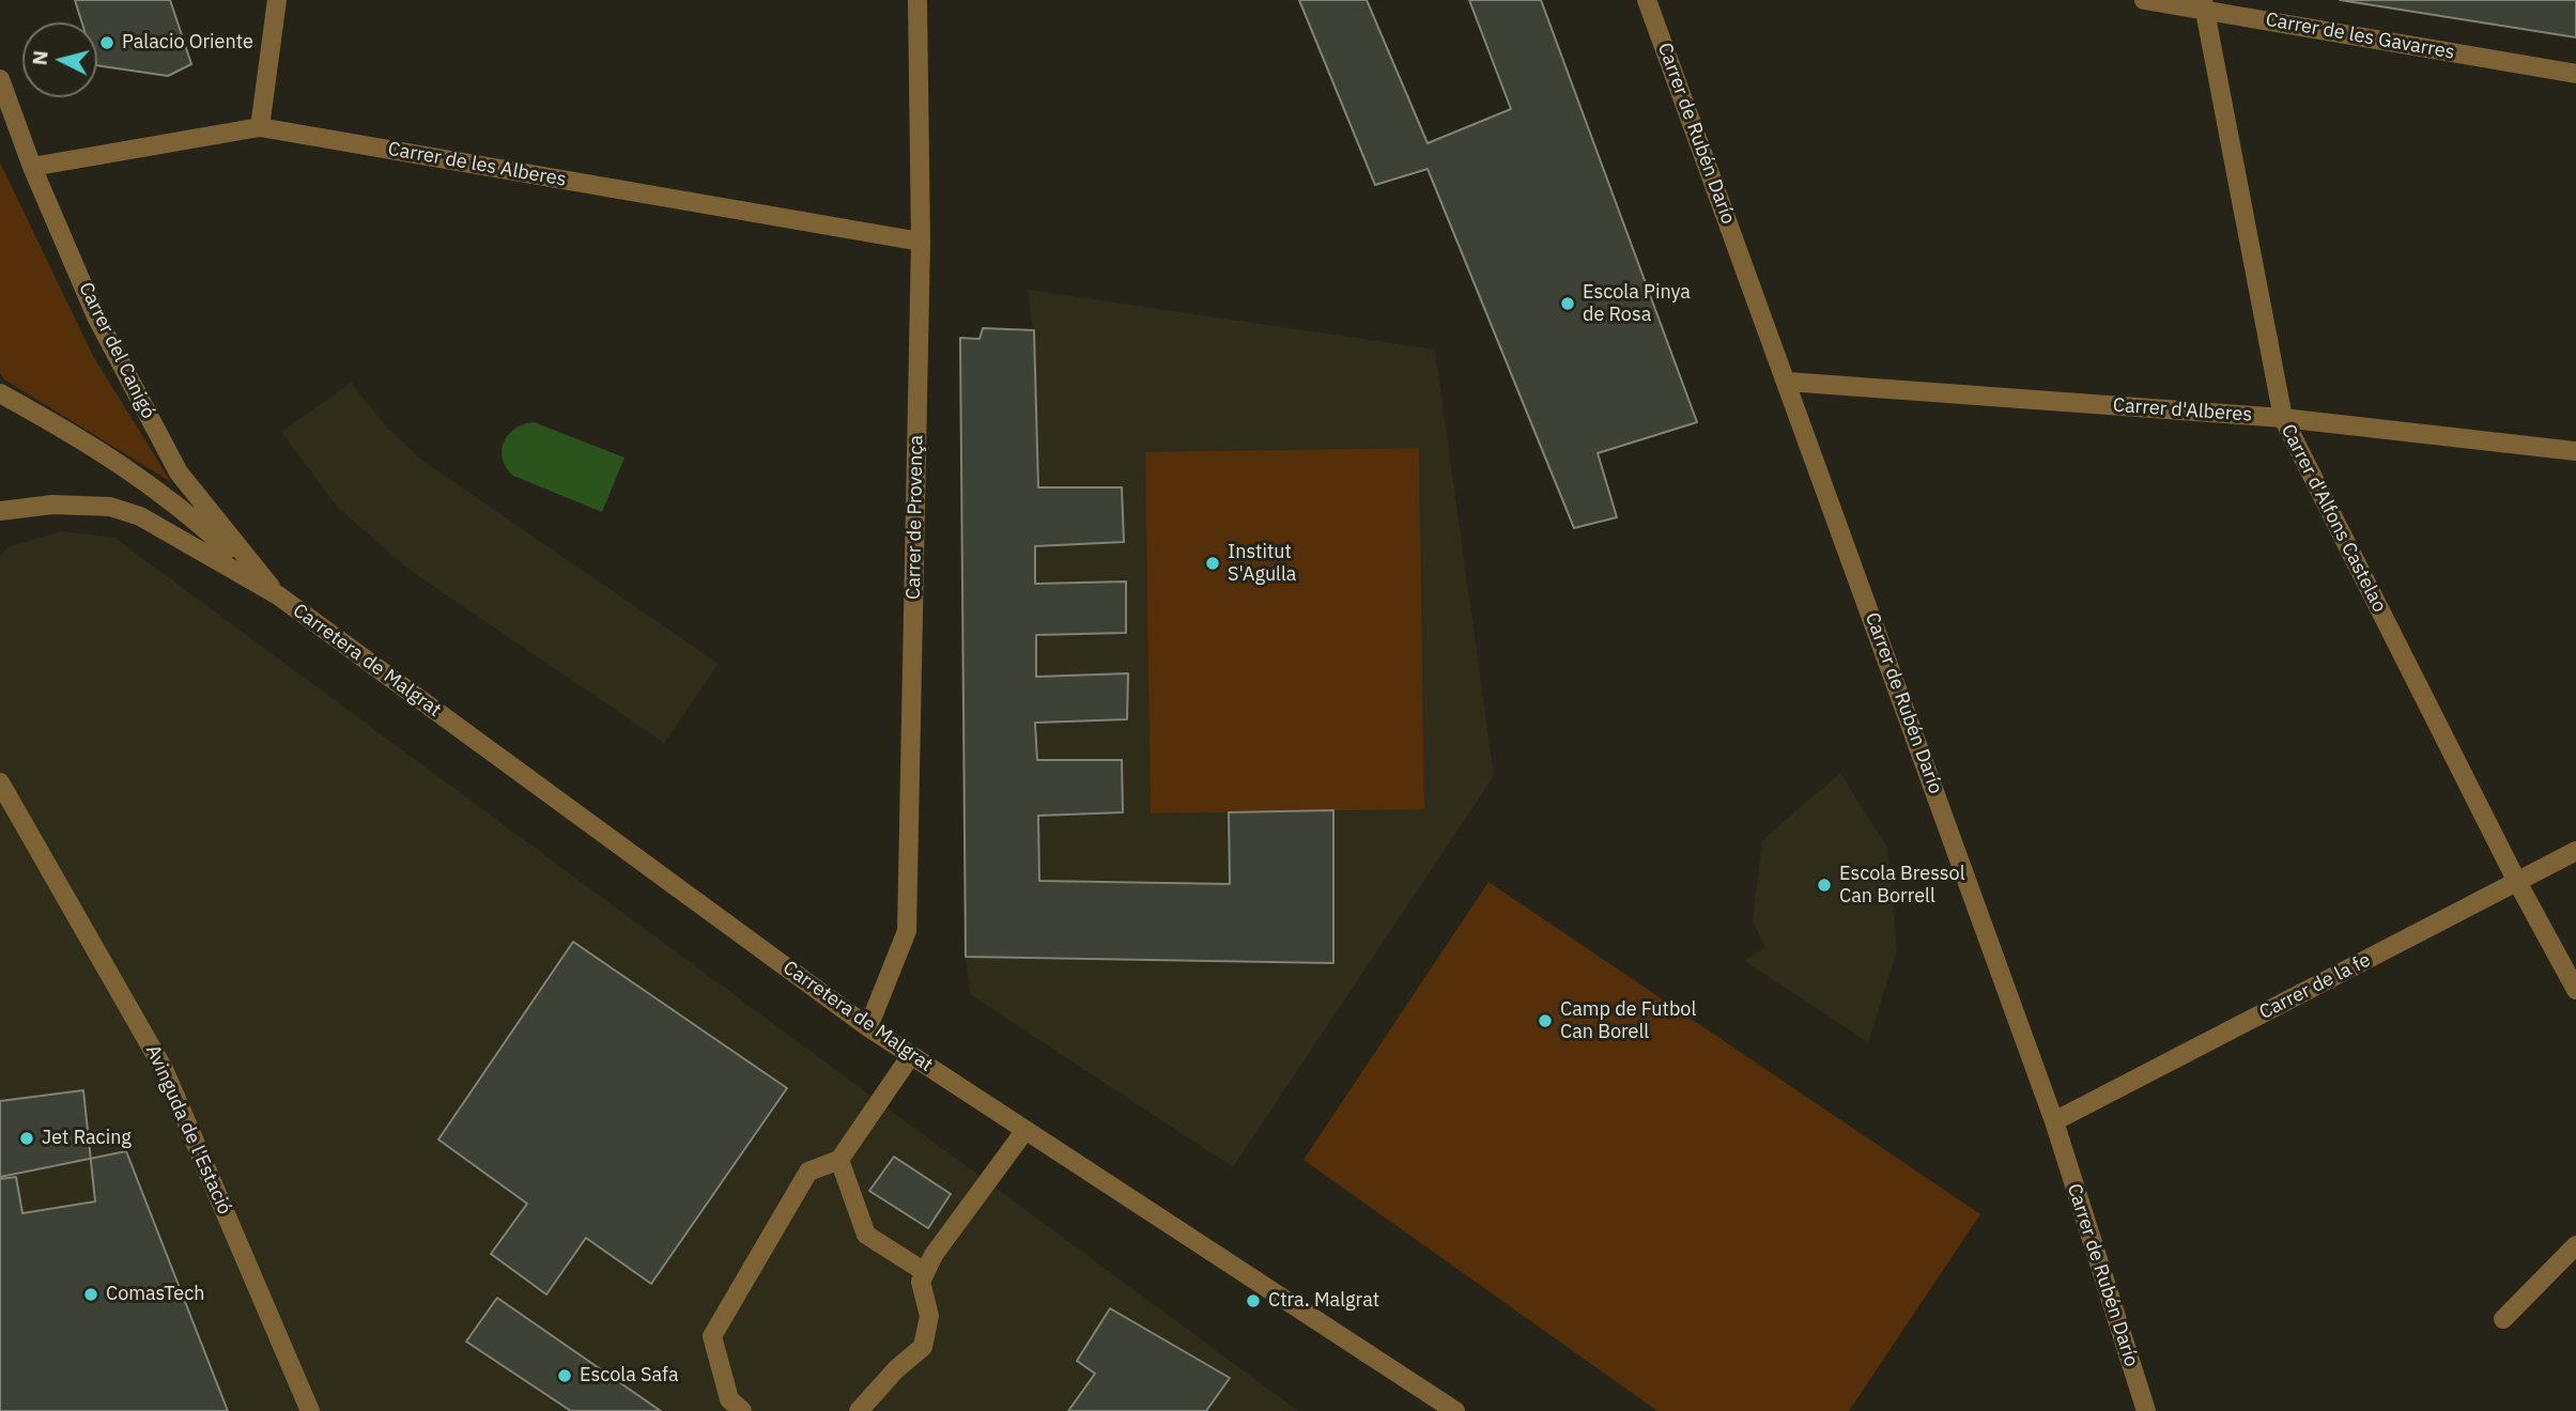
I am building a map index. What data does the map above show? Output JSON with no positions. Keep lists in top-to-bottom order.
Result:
{
  "streets": {
    "street": [
      "Carrer de les Gavarres",
      "Carrer de Rubén Darío",
      "Carrer de les Alberes",
      "Carrer del Canigó",
      "Carrer d'Alberes",
      "Carrer de Provença",
      "Carrer d'Alfons Castelao",
      "Carretera de Malgrat",
      "Carrer de la fe",
      "Avinguda de l'Estació"
    ]
  },
  "crossings": [
    ["Carrer de les Gavarres", "Carrer d'Alfons Castelao"],
    ["Carrer de Rubén Darío", "Carrer d'Alberes"],
    ["Carrer de Rubén Darío", "Carrer de la fe"],
    ["Carrer de les Alberes", "Carrer del Canigó"],
    ["Carrer de les Alberes", "Carrer de Provença"],
    ["Carrer del Canigó", "Carretera de Malgrat"],
    ["Carrer d'Alberes", "Carrer d'Alfons Castelao"],
    ["Carrer de Provença", "Carretera de Malgrat"],
    ["Carrer d'Alfons Castelao", "Carrer de la fe"]
  ],
  "places": [
    "Palacio Oriente",
    "Escola Pinya de Rosa",
    "Institut S'Agulla",
    "Escola Bressol Can Borrell",
    "Camp de Futbol Can Borell",
    "Jet Racing",
    "ComasTech",
    "Ctra. Malgrat",
    "Escola Safa"
  ],
  "north": "left"
}
